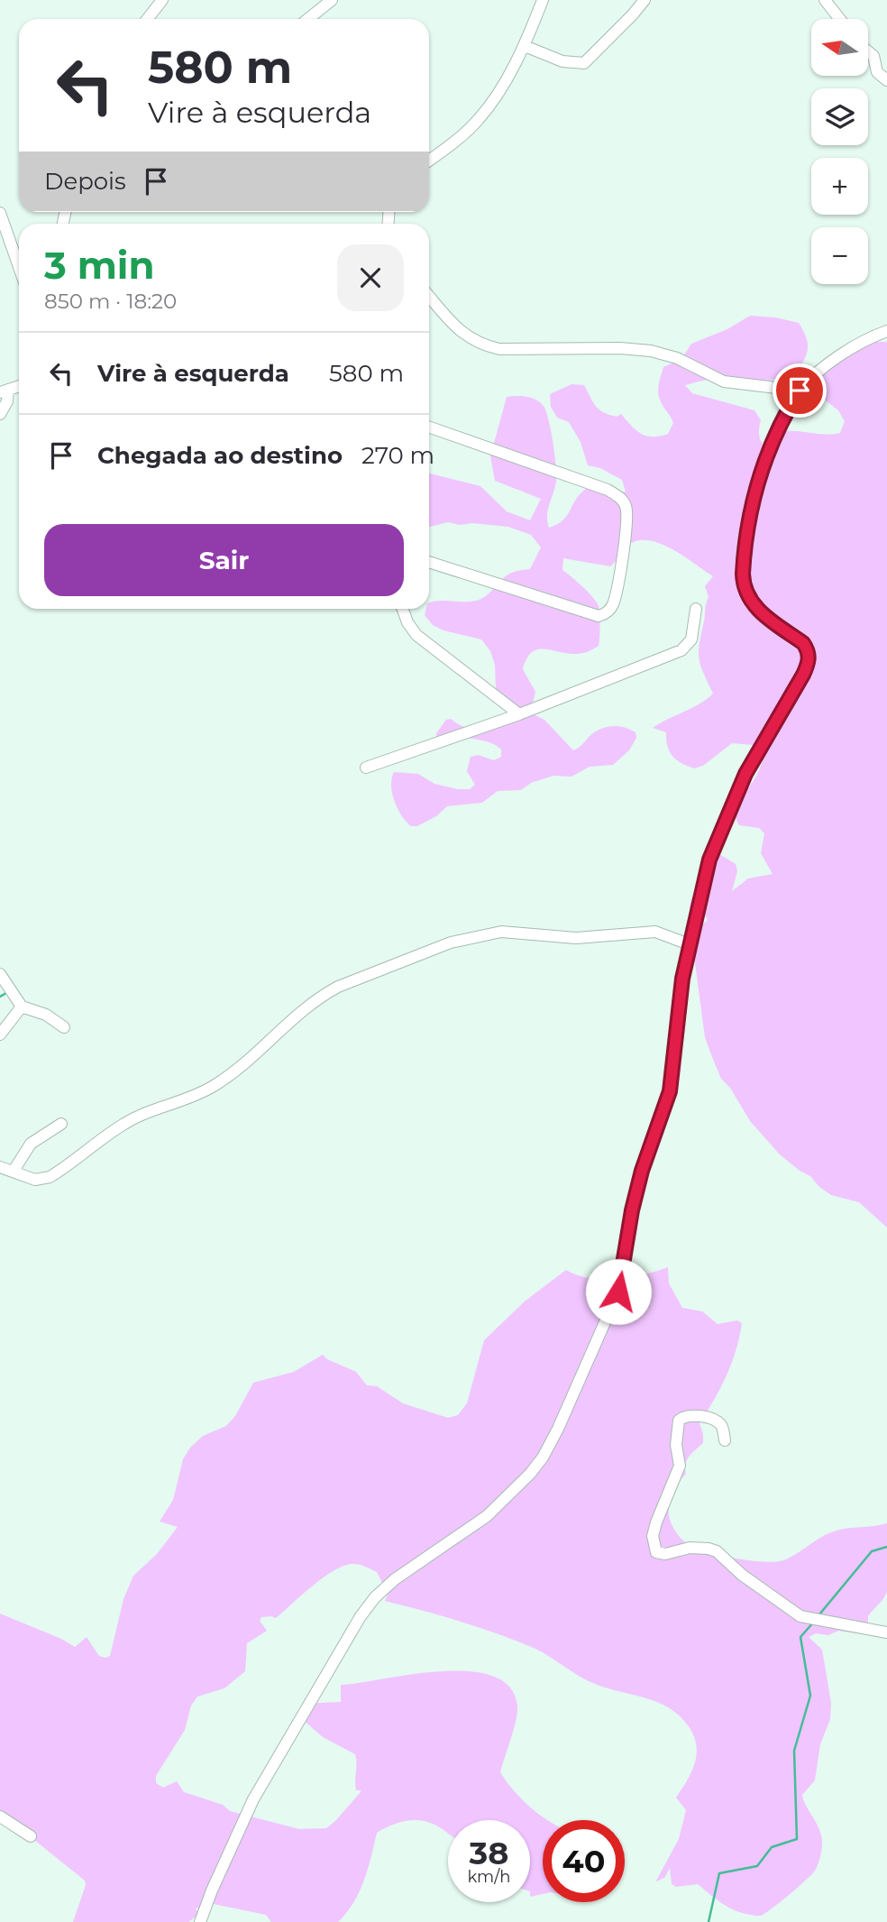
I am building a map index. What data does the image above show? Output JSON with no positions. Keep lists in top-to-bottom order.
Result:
{
  "north": "left",
  "page": {
    "map_buttons": ["+", "−"],
    "turn": ["580 m", "Vire à esquerda"],
    "then": "Depois",
    "heading": ["3 min", "850 m · 18:20"],
    "list": [
      {
        "name": "Vire à esquerda",
        "value": "580 m"
      },
      {
        "name": "Chegada ao destino",
        "value": "270 m"
      }
    ],
    "buttons": "Sair",
    "speed": "38 km/h",
    "limit": "40"
  }
}
